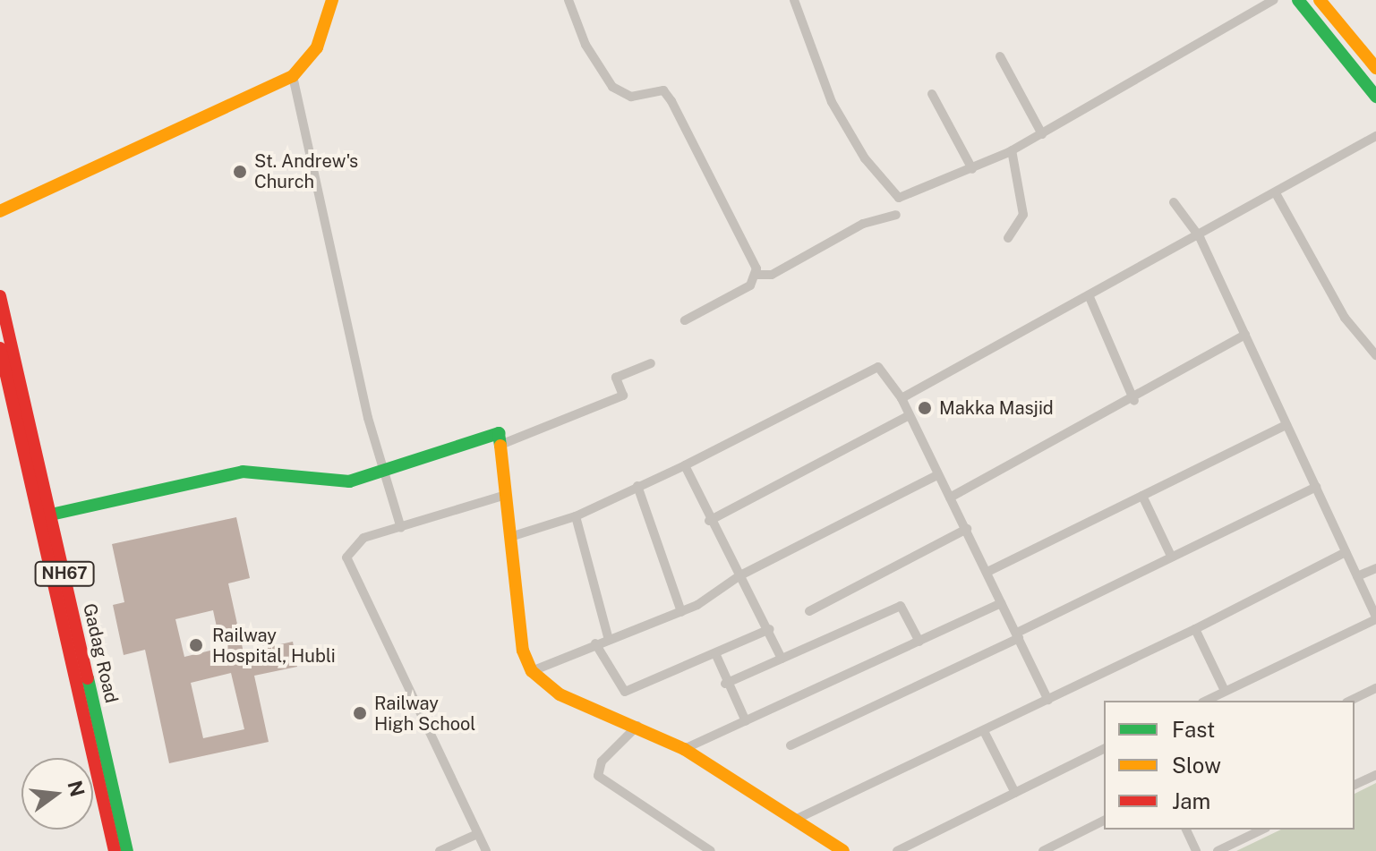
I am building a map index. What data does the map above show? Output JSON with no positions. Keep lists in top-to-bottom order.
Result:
{
  "streets": {
    "main road": ["NH67", "Gadag Road"]
  },
  "places": [
    "St. Andrew's Church",
    "Makka Masjid",
    "Railway Hospital, Hubli",
    "Railway High School"
  ],
  "legend": ["Fast", "Slow", "Jam"],
  "north": "right"
}
